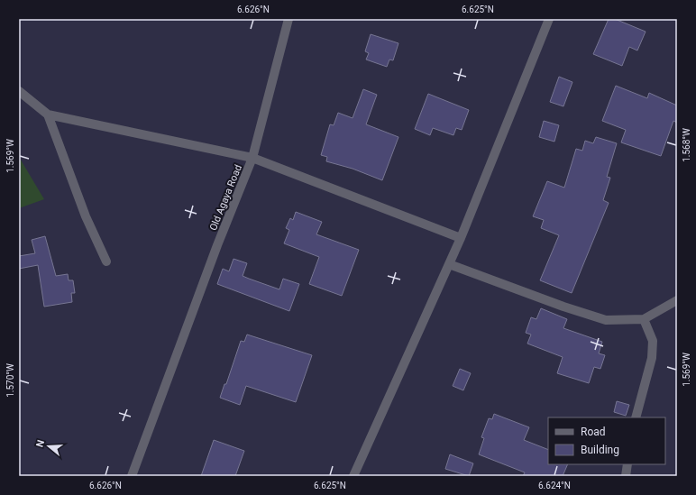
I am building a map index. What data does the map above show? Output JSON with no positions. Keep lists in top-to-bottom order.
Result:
{
  "streets": {
    "street": ["Old Agaya Road"]
  },
  "legend": ["Road", "Building"],
  "north": "left",
  "coordinates": [
    "6.626°N",
    "6.625°N",
    "1.568°W",
    "1.569°W",
    "1.570°W",
    "6.624°N"
  ]
}
